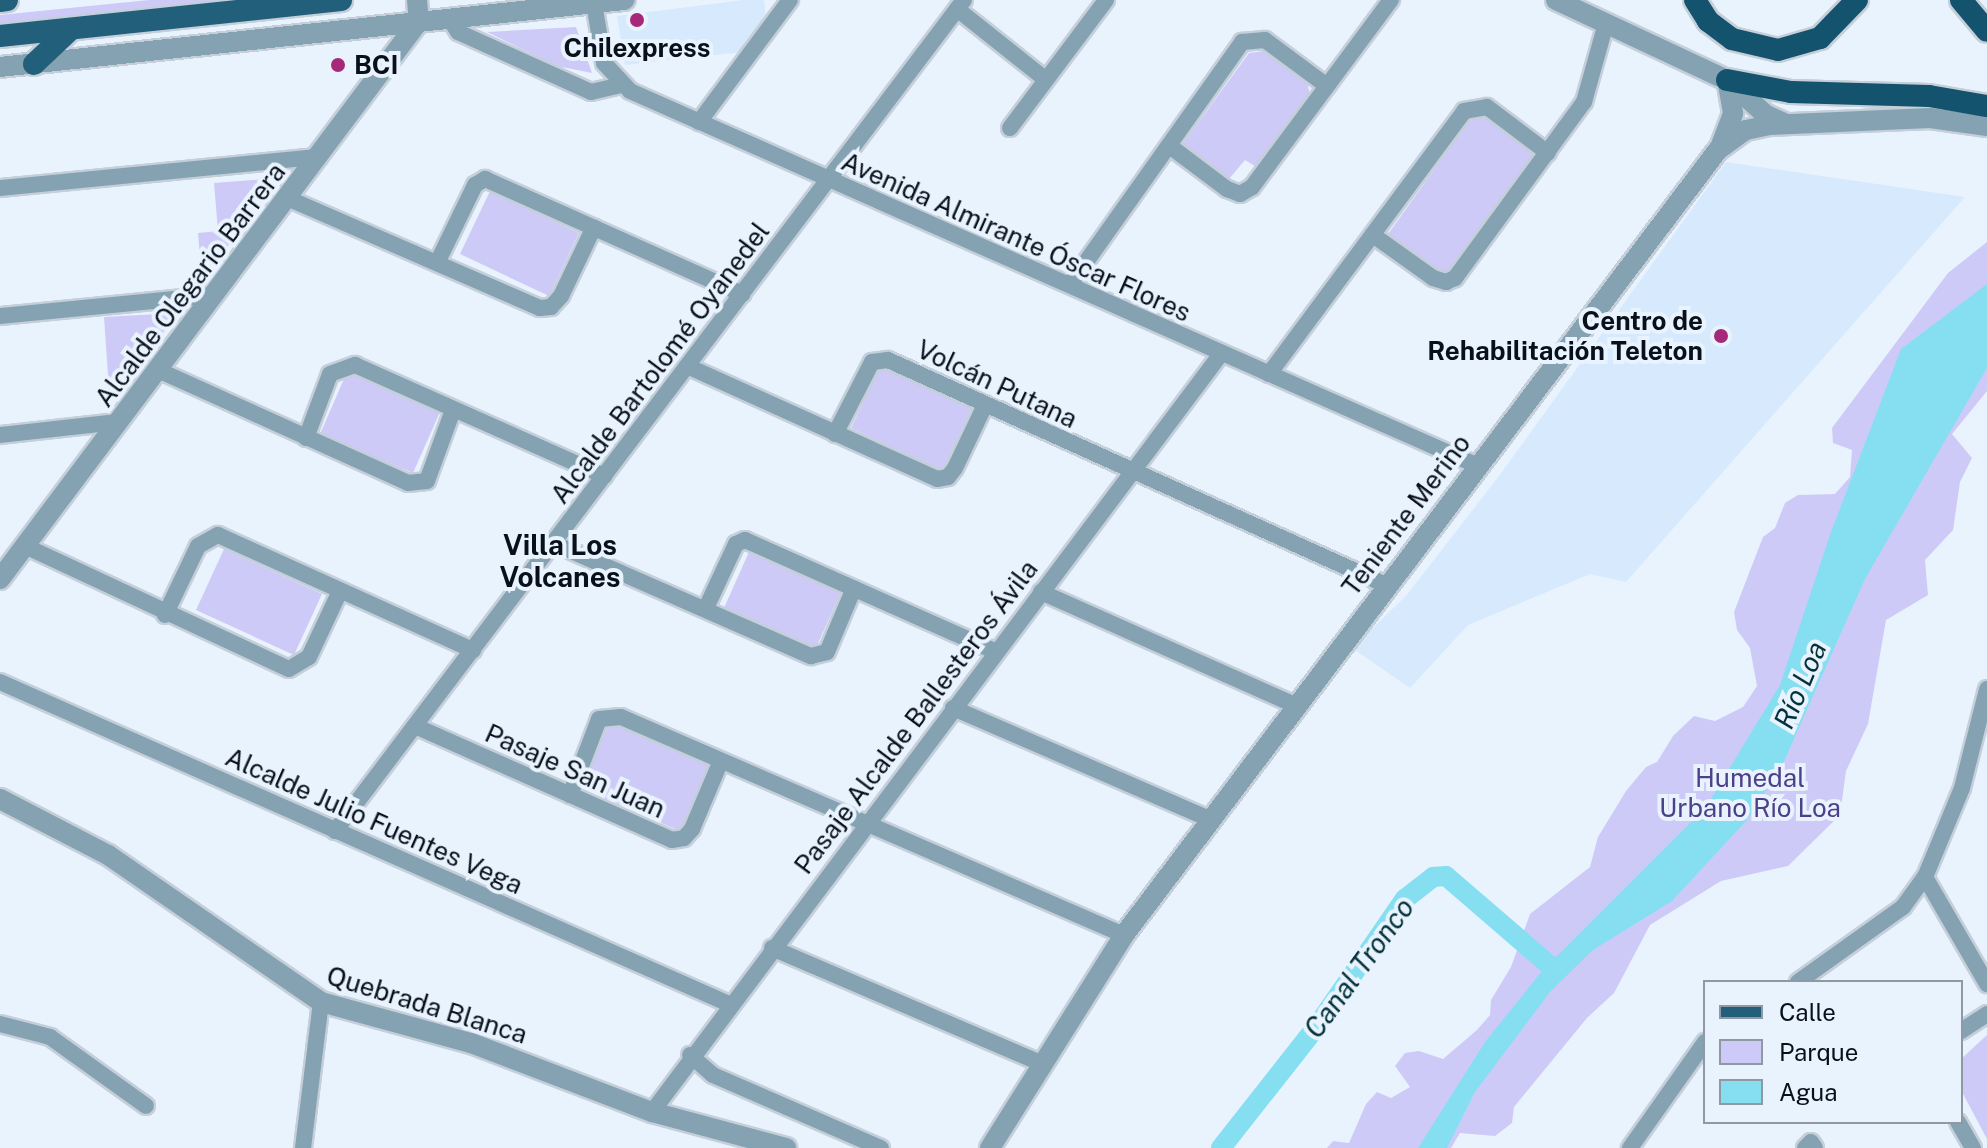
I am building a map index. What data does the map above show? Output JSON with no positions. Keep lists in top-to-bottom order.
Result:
{
  "streets": {
    "street": [
      "Avenida Almirante Óscar Flores",
      "Alcalde Olegario Barrera",
      "Alcalde Bartolomé Oyanedel",
      "Volcán Putana",
      "Teniente Merino",
      "Pasaje Alcalde Ballesteros Ávila",
      "Pasaje San Juan",
      "Alcalde Julio Fuentes Vega",
      "Quebrada Blanca"
    ]
  },
  "crossings": [
    ["Avenida Almirante Óscar Flores", "Alcalde Bartolomé Oyanedel"],
    ["Avenida Almirante Óscar Flores", "Teniente Merino"],
    ["Avenida Almirante Óscar Flores", "Pasaje Alcalde Ballesteros Ávila"],
    ["Alcalde Bartolomé Oyanedel", "Pasaje San Juan"],
    ["Alcalde Bartolomé Oyanedel", "Alcalde Julio Fuentes Vega"],
    ["Volcán Putana", "Teniente Merino"],
    ["Volcán Putana", "Pasaje Alcalde Ballesteros Ávila"],
    ["Pasaje Alcalde Ballesteros Ávila", "Alcalde Julio Fuentes Vega"],
    ["Pasaje Alcalde Ballesteros Ávila", "Quebrada Blanca"]
  ],
  "districts": ["Villa Los Volcanes"],
  "water": ["Río Loa", "Canal Tronco"],
  "parks": ["Humedal Urbano Río Loa"],
  "places": ["Chilexpress", "BCI", "Centro de Rehabilitación Teleton"],
  "legend": ["Calle", "Parque", "Agua"]
}
